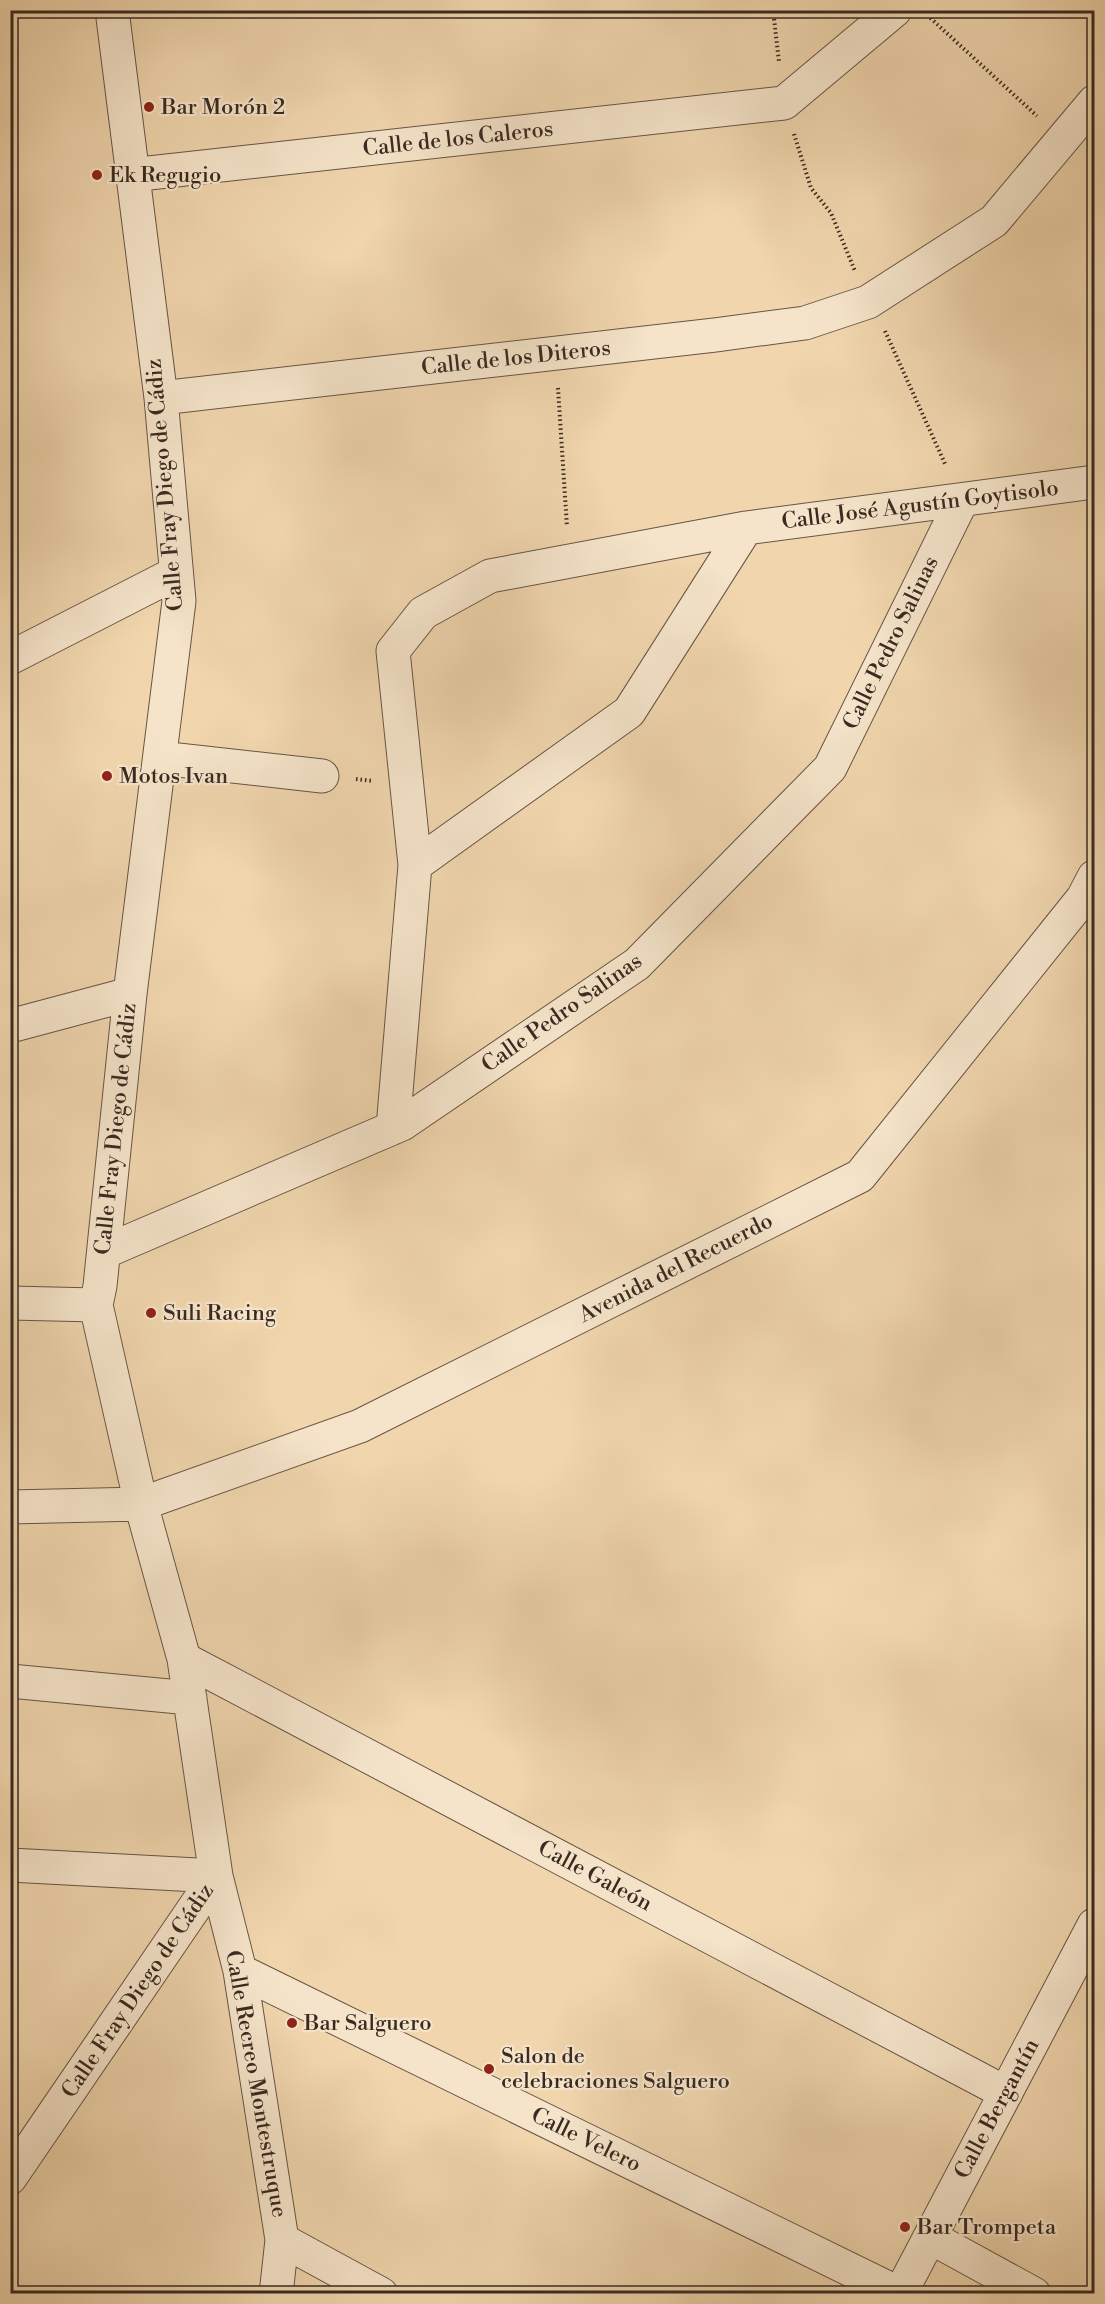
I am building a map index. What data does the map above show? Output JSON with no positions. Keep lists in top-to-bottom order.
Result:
{
  "streets": {
    "street": [
      "Calle de los Caleros",
      "Calle de los Diteros",
      "Calle Fray Diego de Cádiz",
      "Calle José Agustín Goytisolo",
      "Calle Pedro Salinas",
      "Avenida del Recuerdo",
      "Calle Galeón",
      "Calle Recreo Montestruque",
      "Calle Bergantín",
      "Calle Velero"
    ]
  },
  "crossings": [
    ["Calle de los Caleros", "Calle Fray Diego de Cádiz"],
    ["Calle de los Diteros", "Calle Fray Diego de Cádiz"],
    ["Calle Fray Diego de Cádiz", "Calle Pedro Salinas"],
    ["Calle Fray Diego de Cádiz", "Avenida del Recuerdo"],
    ["Calle Fray Diego de Cádiz", "Calle Galeón"],
    ["Calle Fray Diego de Cádiz", "Calle Recreo Montestruque"],
    ["Calle José Agustín Goytisolo", "Calle Pedro Salinas"],
    ["Calle Galeón", "Calle Bergantín"],
    ["Calle Recreo Montestruque", "Calle Velero"],
    ["Calle Bergantín", "Calle Velero"]
  ],
  "places": [
    "Bar Morón 2",
    "Ek Regugio",
    "Motos Ivan",
    "Suli Racing",
    "Bar Salguero",
    "Salon de celebraciones Salguero",
    "Bar Trompeta"
  ]
}
